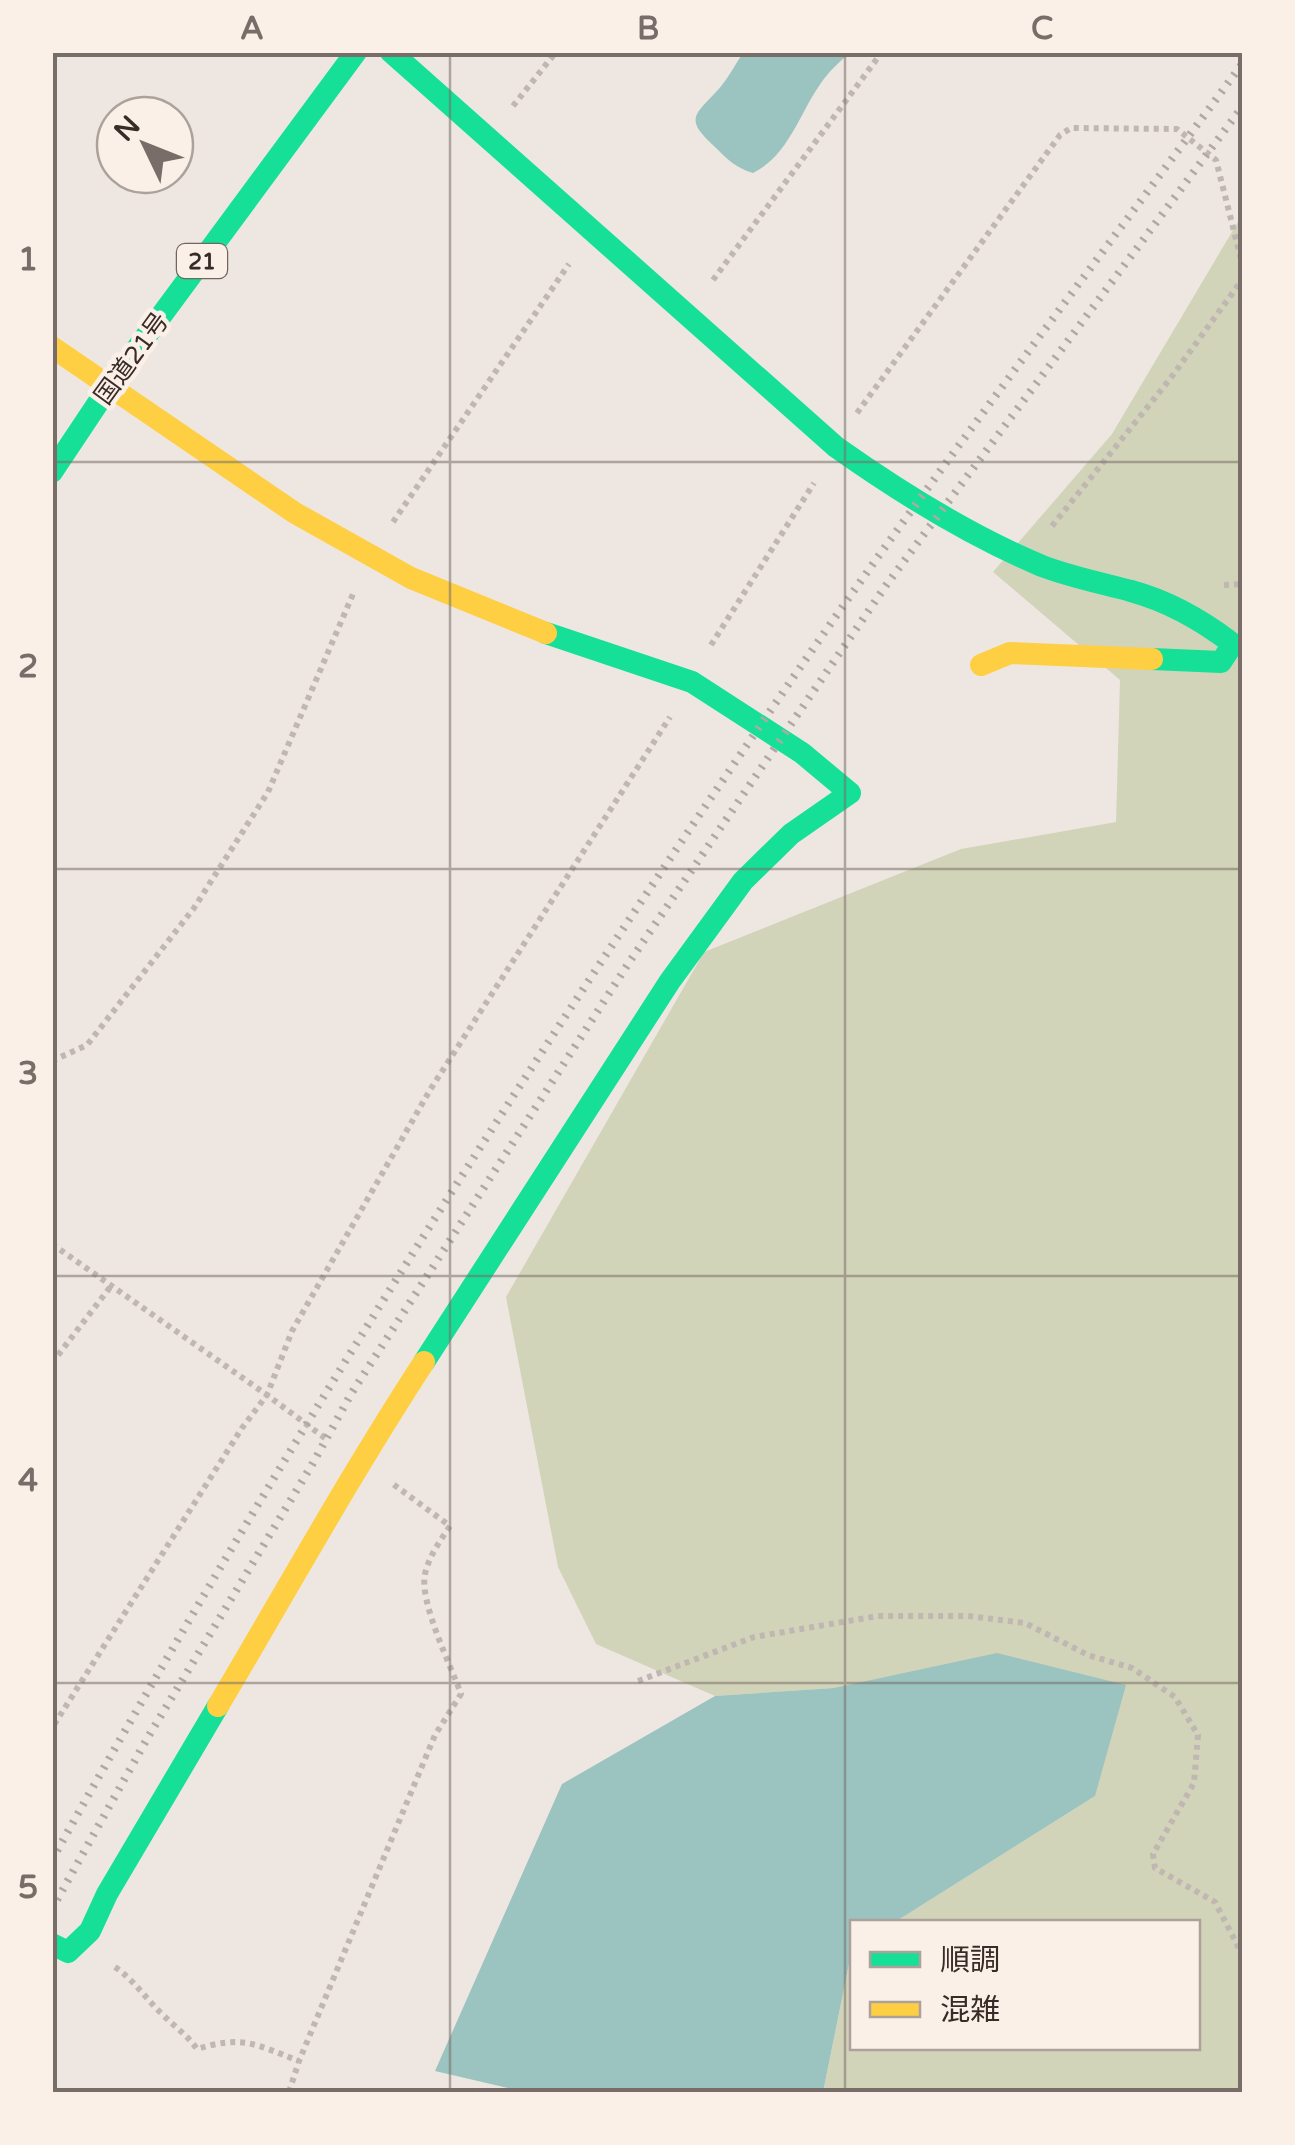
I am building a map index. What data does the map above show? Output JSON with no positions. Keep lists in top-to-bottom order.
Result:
{
  "streets": {
    "main road": ["21", "国道21号"]
  },
  "legend": ["順調", "混雑"],
  "north": "top left",
  "grid": {
    "columns": ["A", "B", "C"],
    "rows": [
      "1",
      "2",
      "3",
      "4",
      "5"
    ]
  }
}
